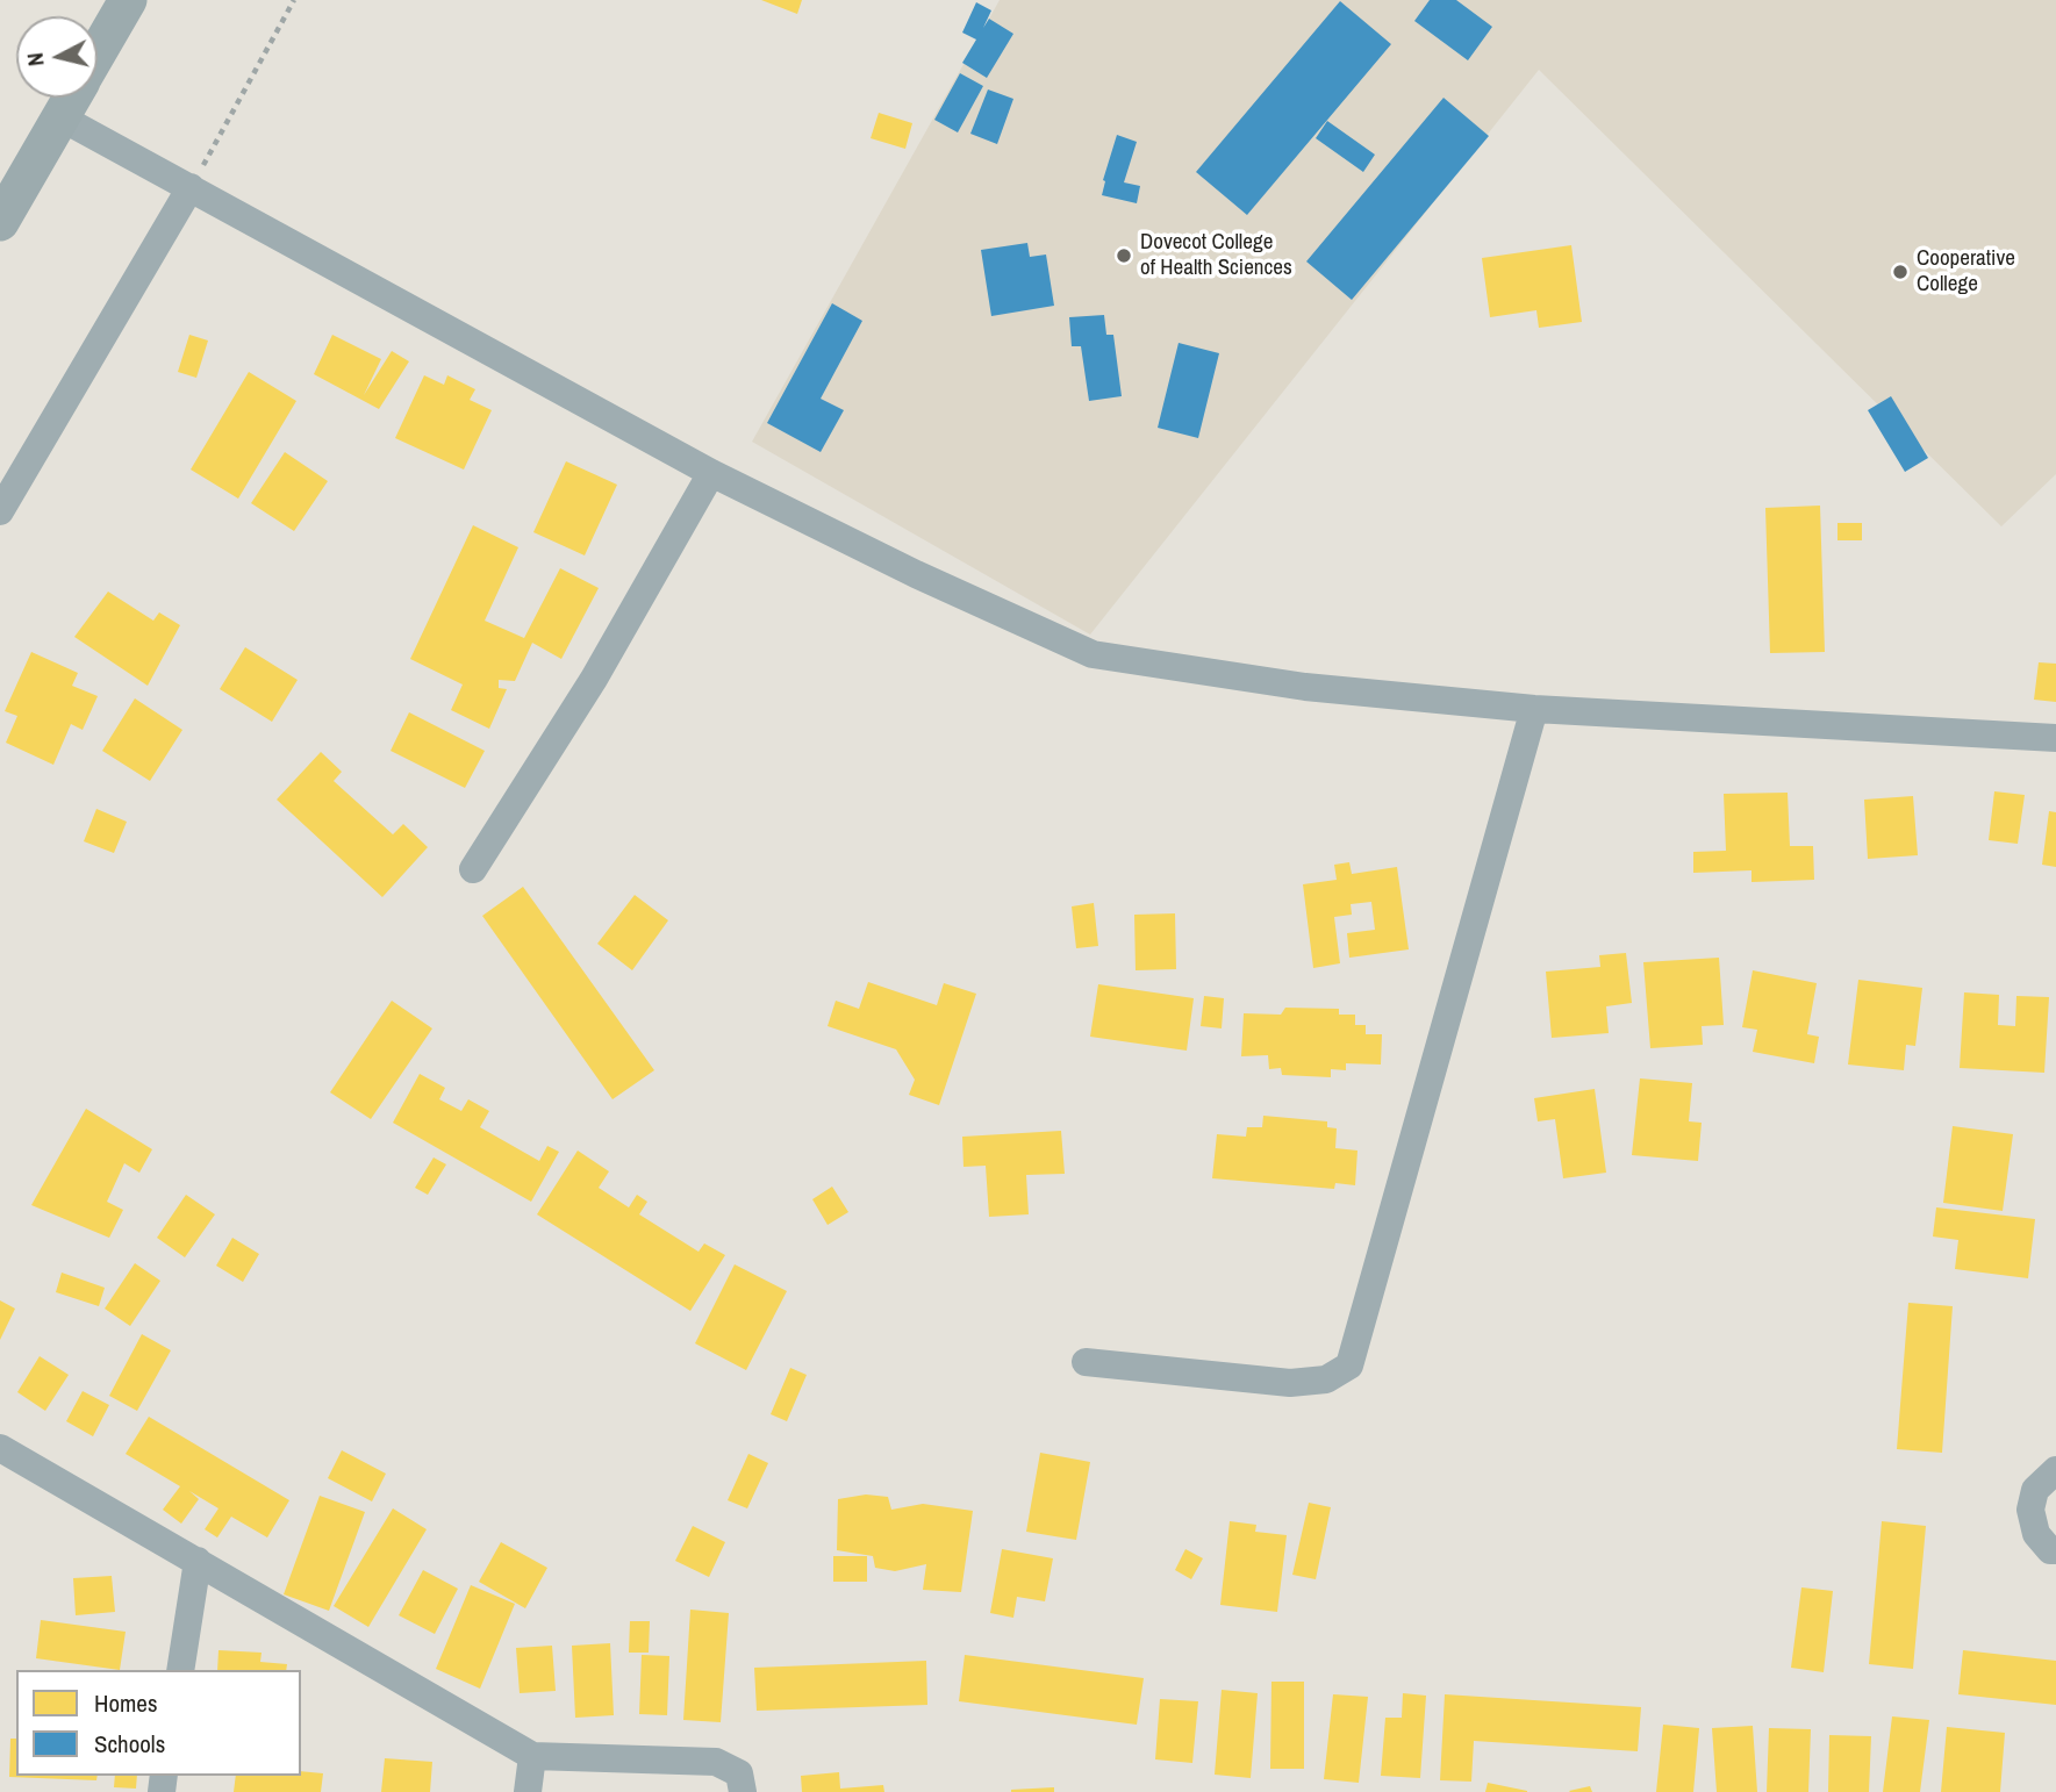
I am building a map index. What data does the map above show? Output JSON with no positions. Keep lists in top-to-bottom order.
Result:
{
  "places": ["Dovecot College of Health Sciences", "Cooperative College"],
  "legend": ["Homes", "Schools"],
  "north": "left"
}
